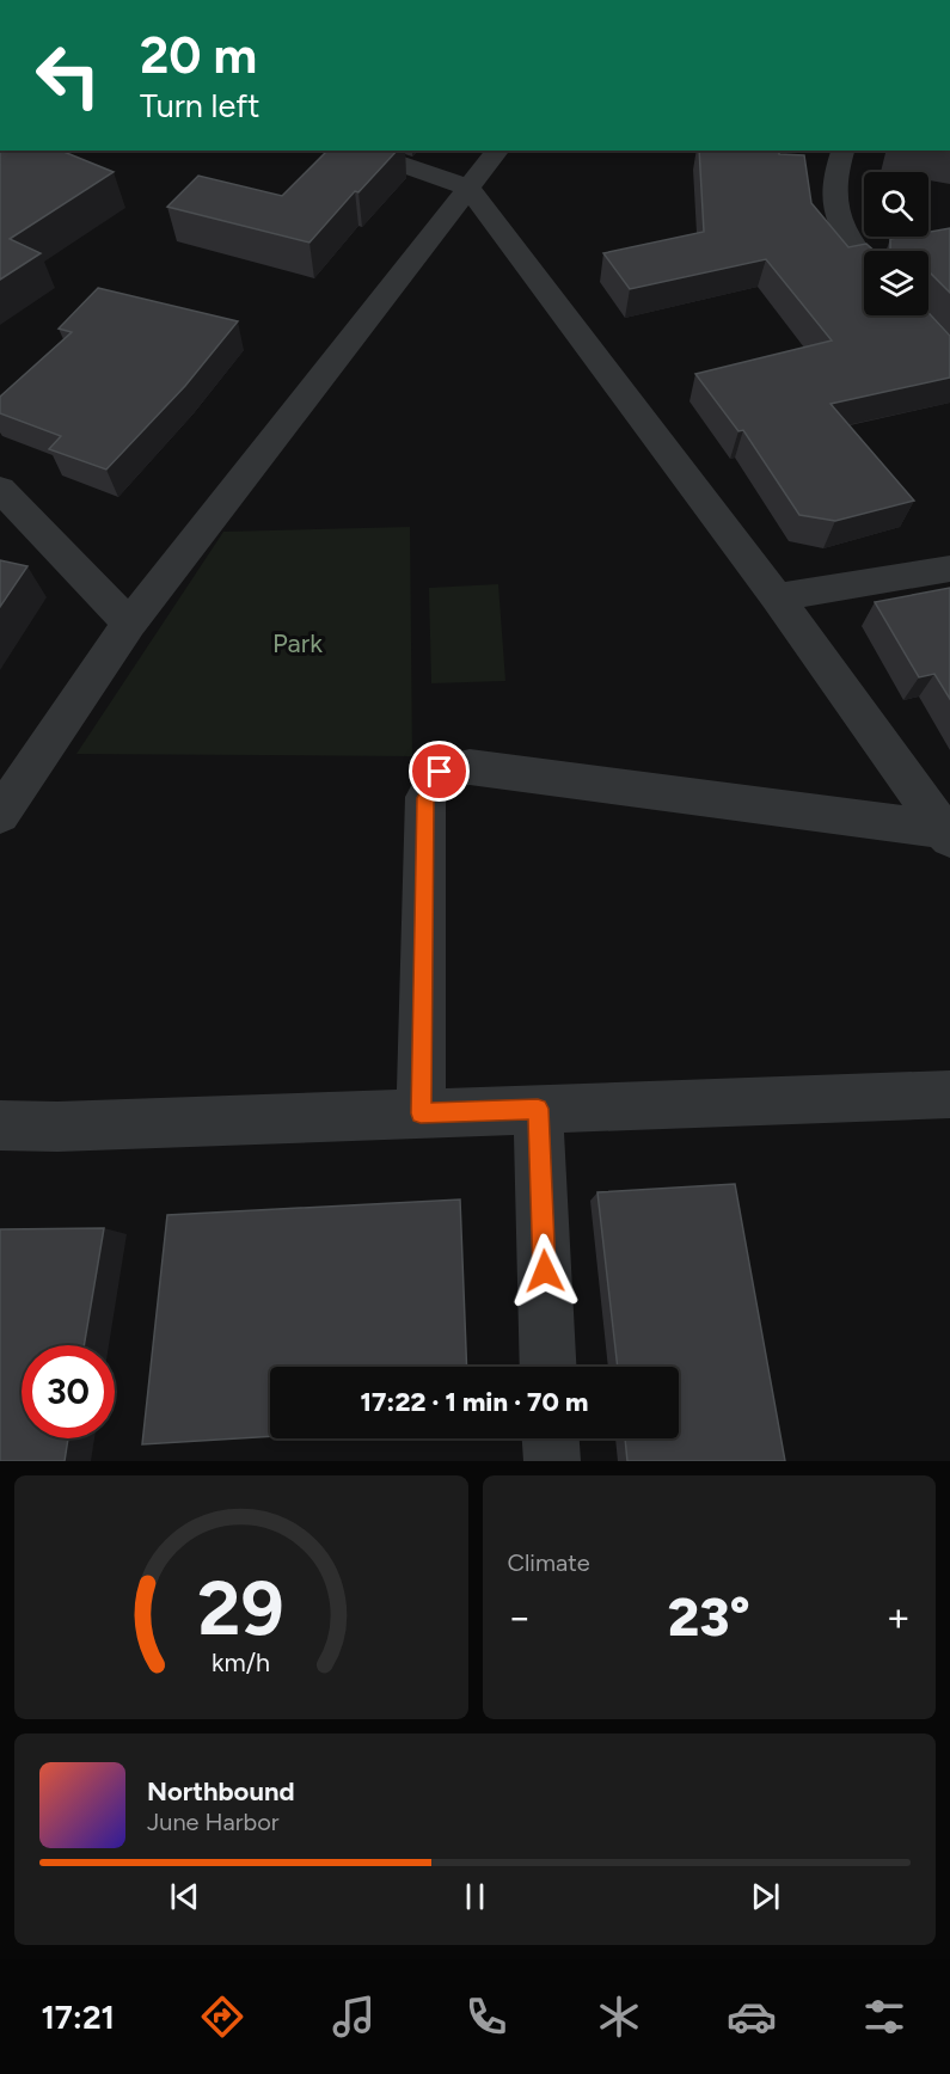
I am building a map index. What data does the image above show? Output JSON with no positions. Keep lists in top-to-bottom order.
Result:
{
  "parks": ["Park"],
  "page": {
    "turn": ["20 m", "Turn left"],
    "limit": "30",
    "trip": "17:22 · 1 min · 70 m",
    "tile": "Climate",
    "heat": ["−", "23°", "+"],
    "song": ["Northbound", "June Harbor"],
    "tabs": "17:21",
    "gauge": ["29", "km/h"]
  }
}
